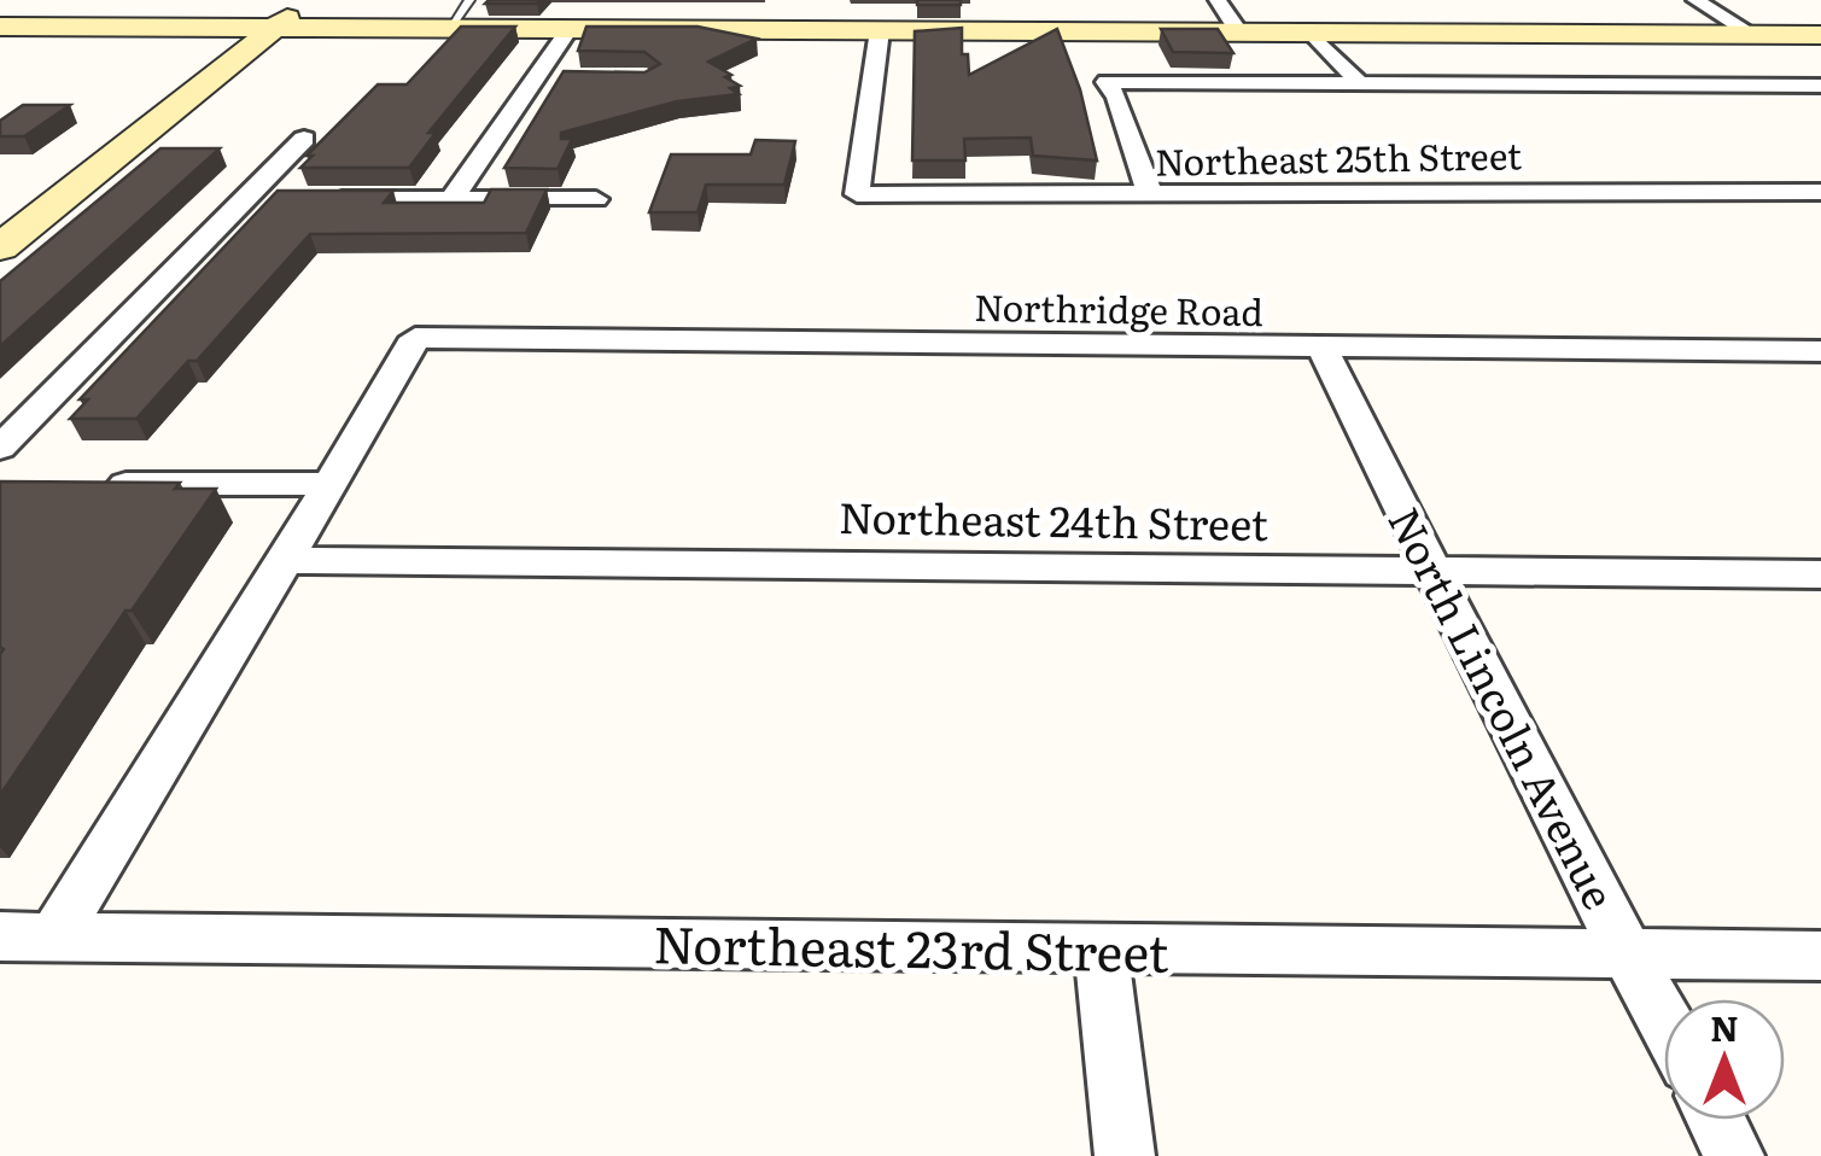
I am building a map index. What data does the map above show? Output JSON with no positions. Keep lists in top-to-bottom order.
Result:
{
  "streets": {
    "street": [
      "Northeast 25th Street",
      "Northridge Road",
      "Northeast 24th Street",
      "North Lincoln Avenue",
      "Northeast 23rd Street"
    ]
  },
  "crossings": [
    ["Northridge Road", "North Lincoln Avenue"],
    ["Northeast 24th Street", "North Lincoln Avenue"],
    ["North Lincoln Avenue", "Northeast 23rd Street"]
  ],
  "north": "top"
}
